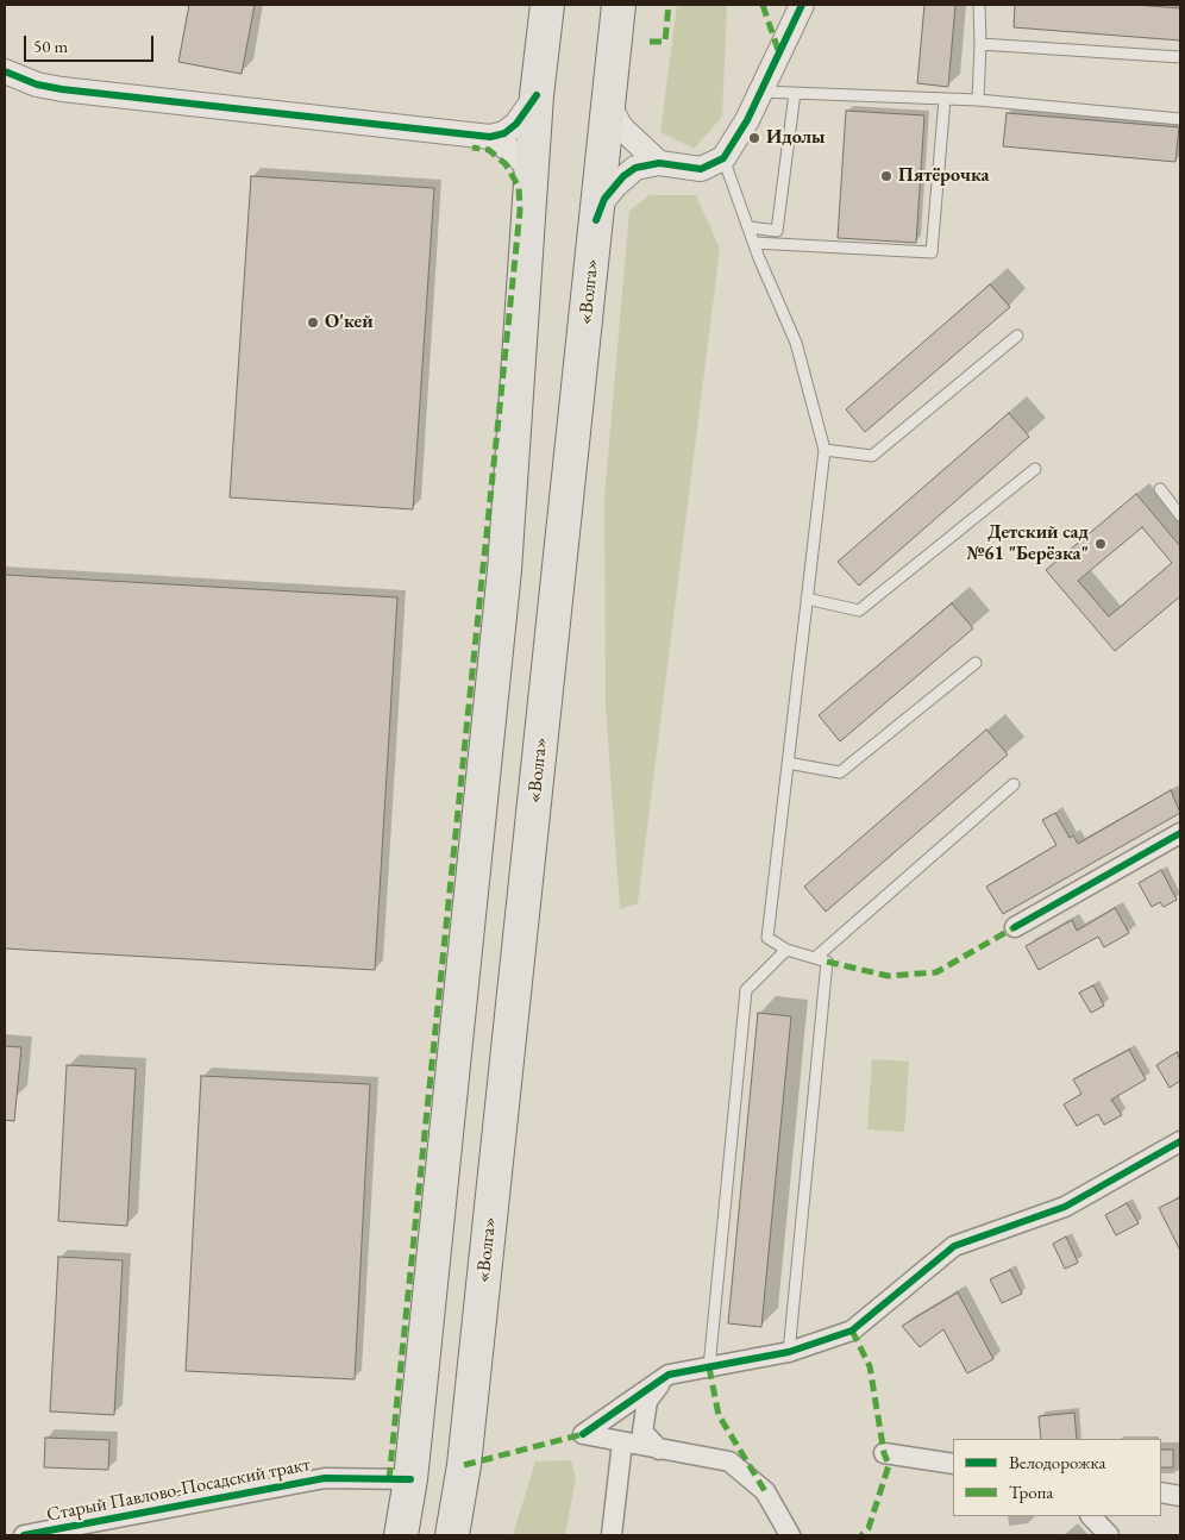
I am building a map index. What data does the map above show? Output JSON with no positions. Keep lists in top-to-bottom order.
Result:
{
  "streets": {
    "highway": ["«Волга»"],
    "street": ["Старый Павлово-Посадский тракт"]
  },
  "places": [
    "Идолы",
    "Пятёрочка",
    "О'кей",
    "Детский сад №61 \"Берёзка\""
  ],
  "legend": ["Велодорожка", "Тропа"],
  "scale_bar": "50 m"
}
